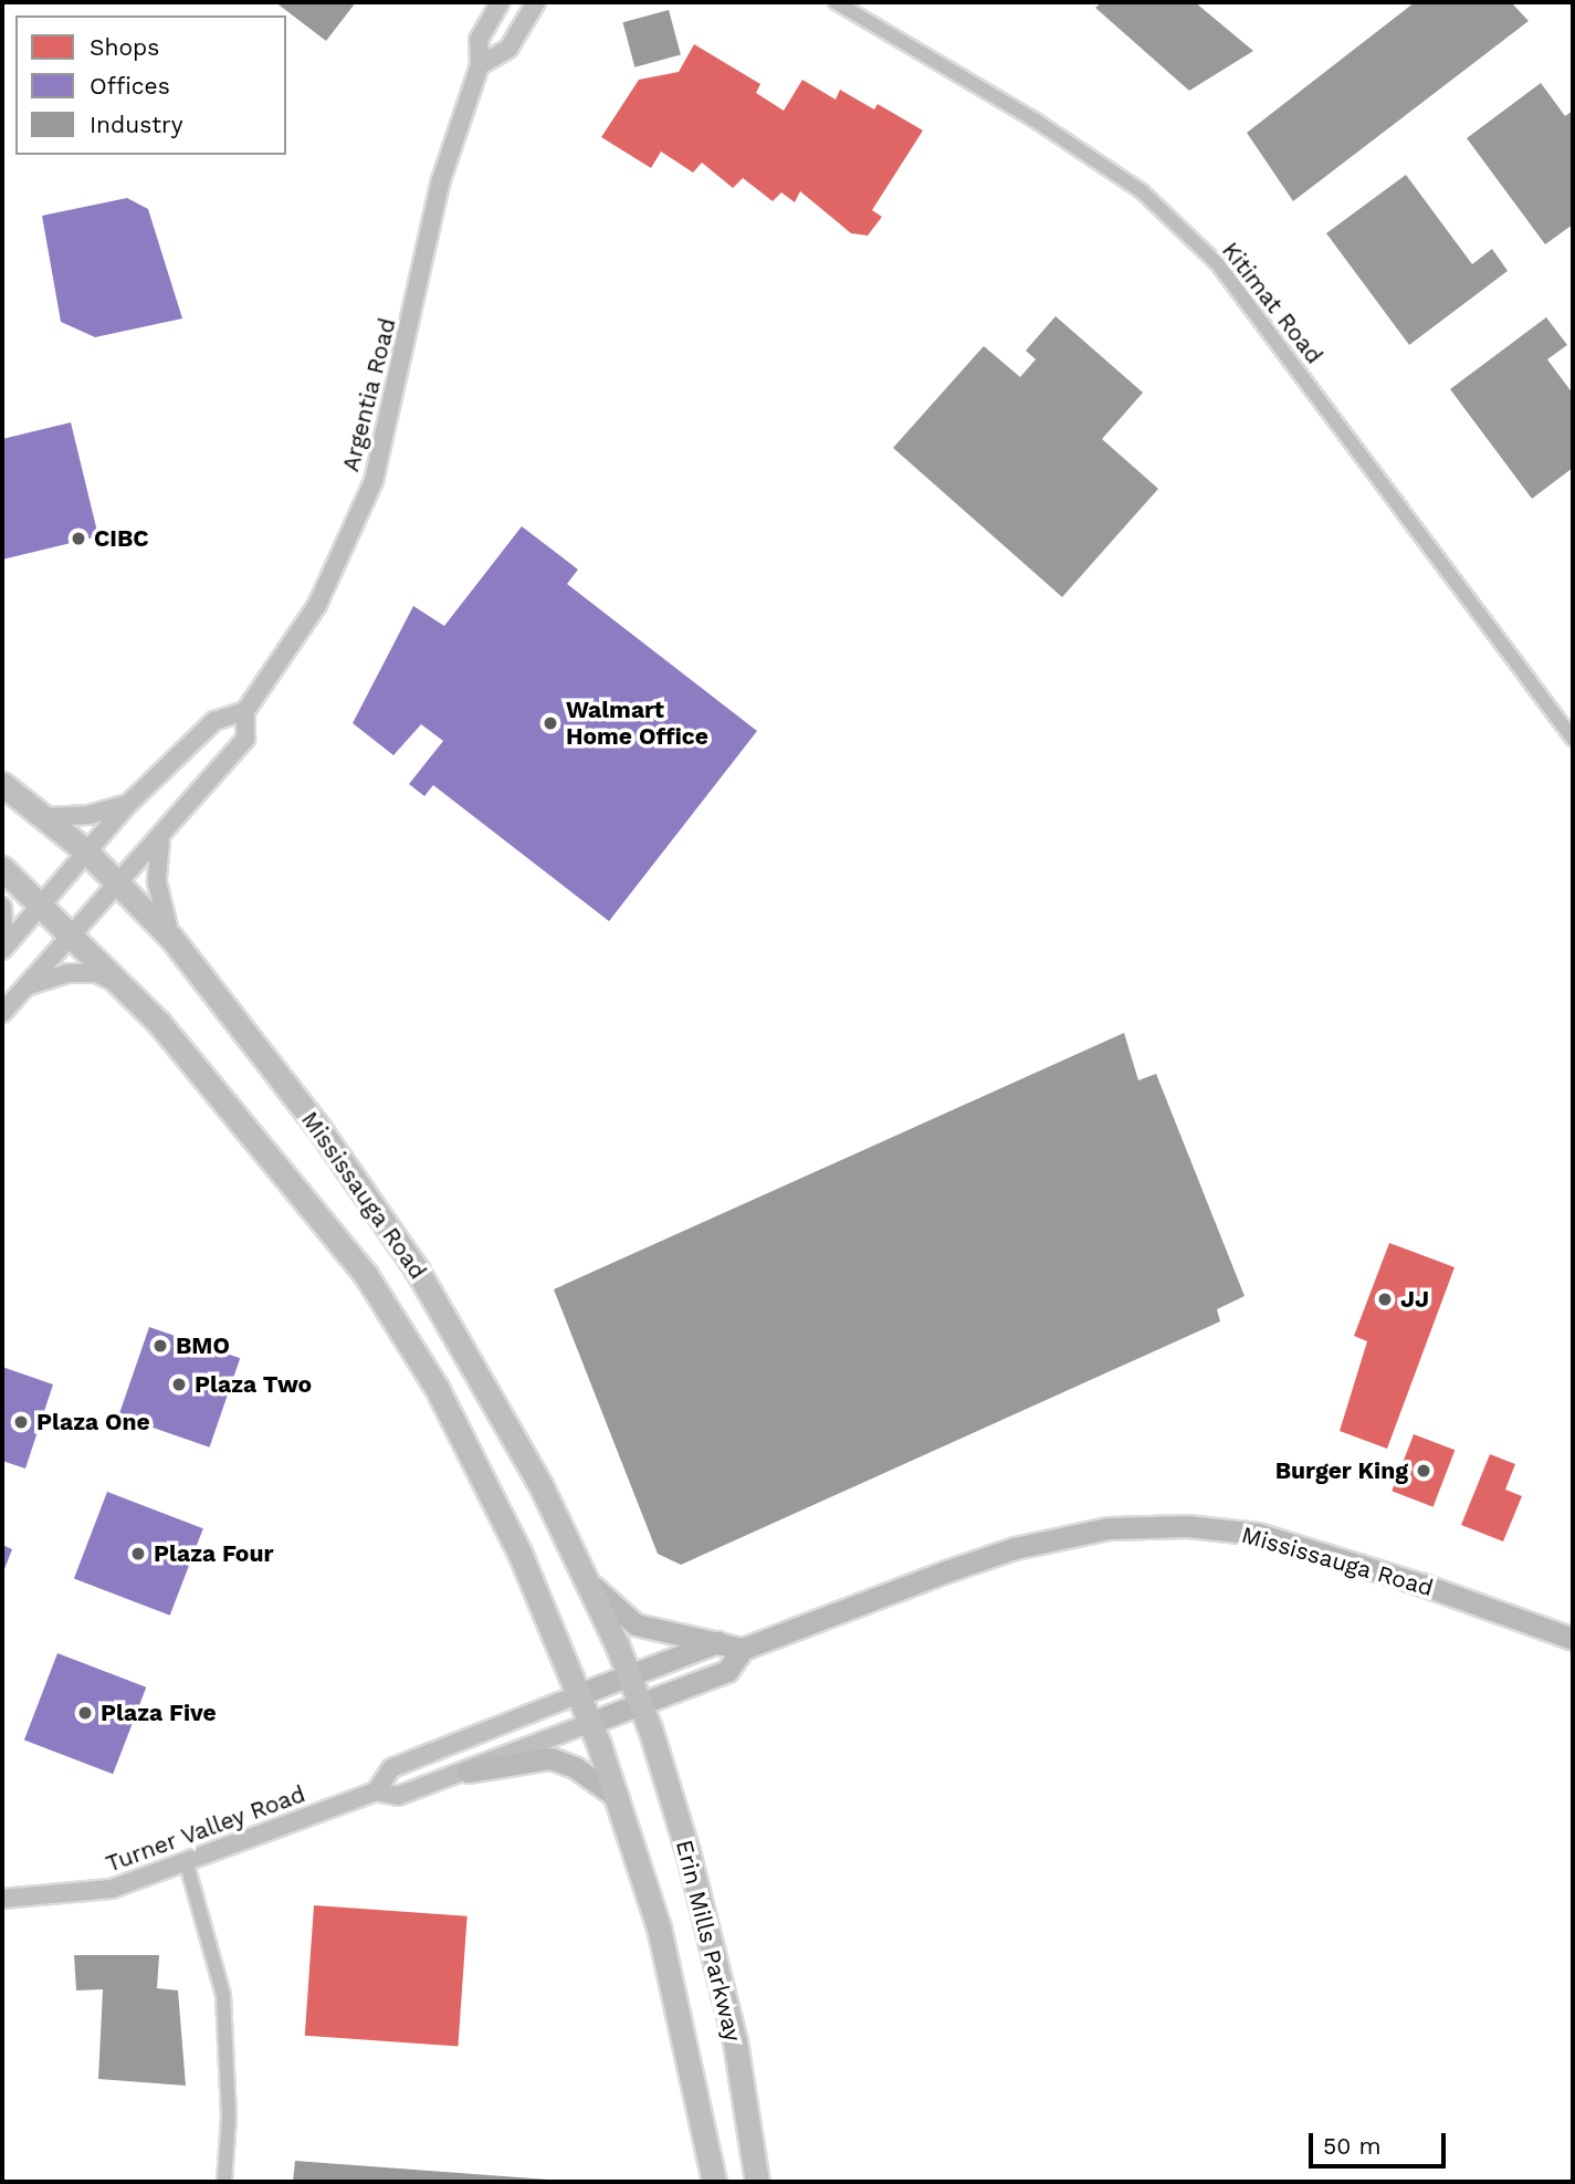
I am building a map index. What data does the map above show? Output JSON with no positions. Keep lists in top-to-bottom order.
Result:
{
  "streets": {
    "main road": ["Mississauga Road", "Erin Mills Parkway"],
    "street": ["Kitimat Road", "Argentia Road", "Turner Valley Road"]
  },
  "crossings": [
    ["Argentia Road", "Mississauga Road"],
    ["Mississauga Road", "Turner Valley Road"],
    ["Mississauga Road", "Erin Mills Parkway"],
    ["Turner Valley Road", "Erin Mills Parkway"]
  ],
  "places": [
    "CIBC",
    "Walmart Home Office",
    "JJ",
    "BMO",
    "Plaza Two",
    "Plaza One",
    "Burger King",
    "Plaza Four",
    "Plaza Five"
  ],
  "legend": ["Shops", "Offices", "Industry"],
  "scale_bar": "50 m"
}
